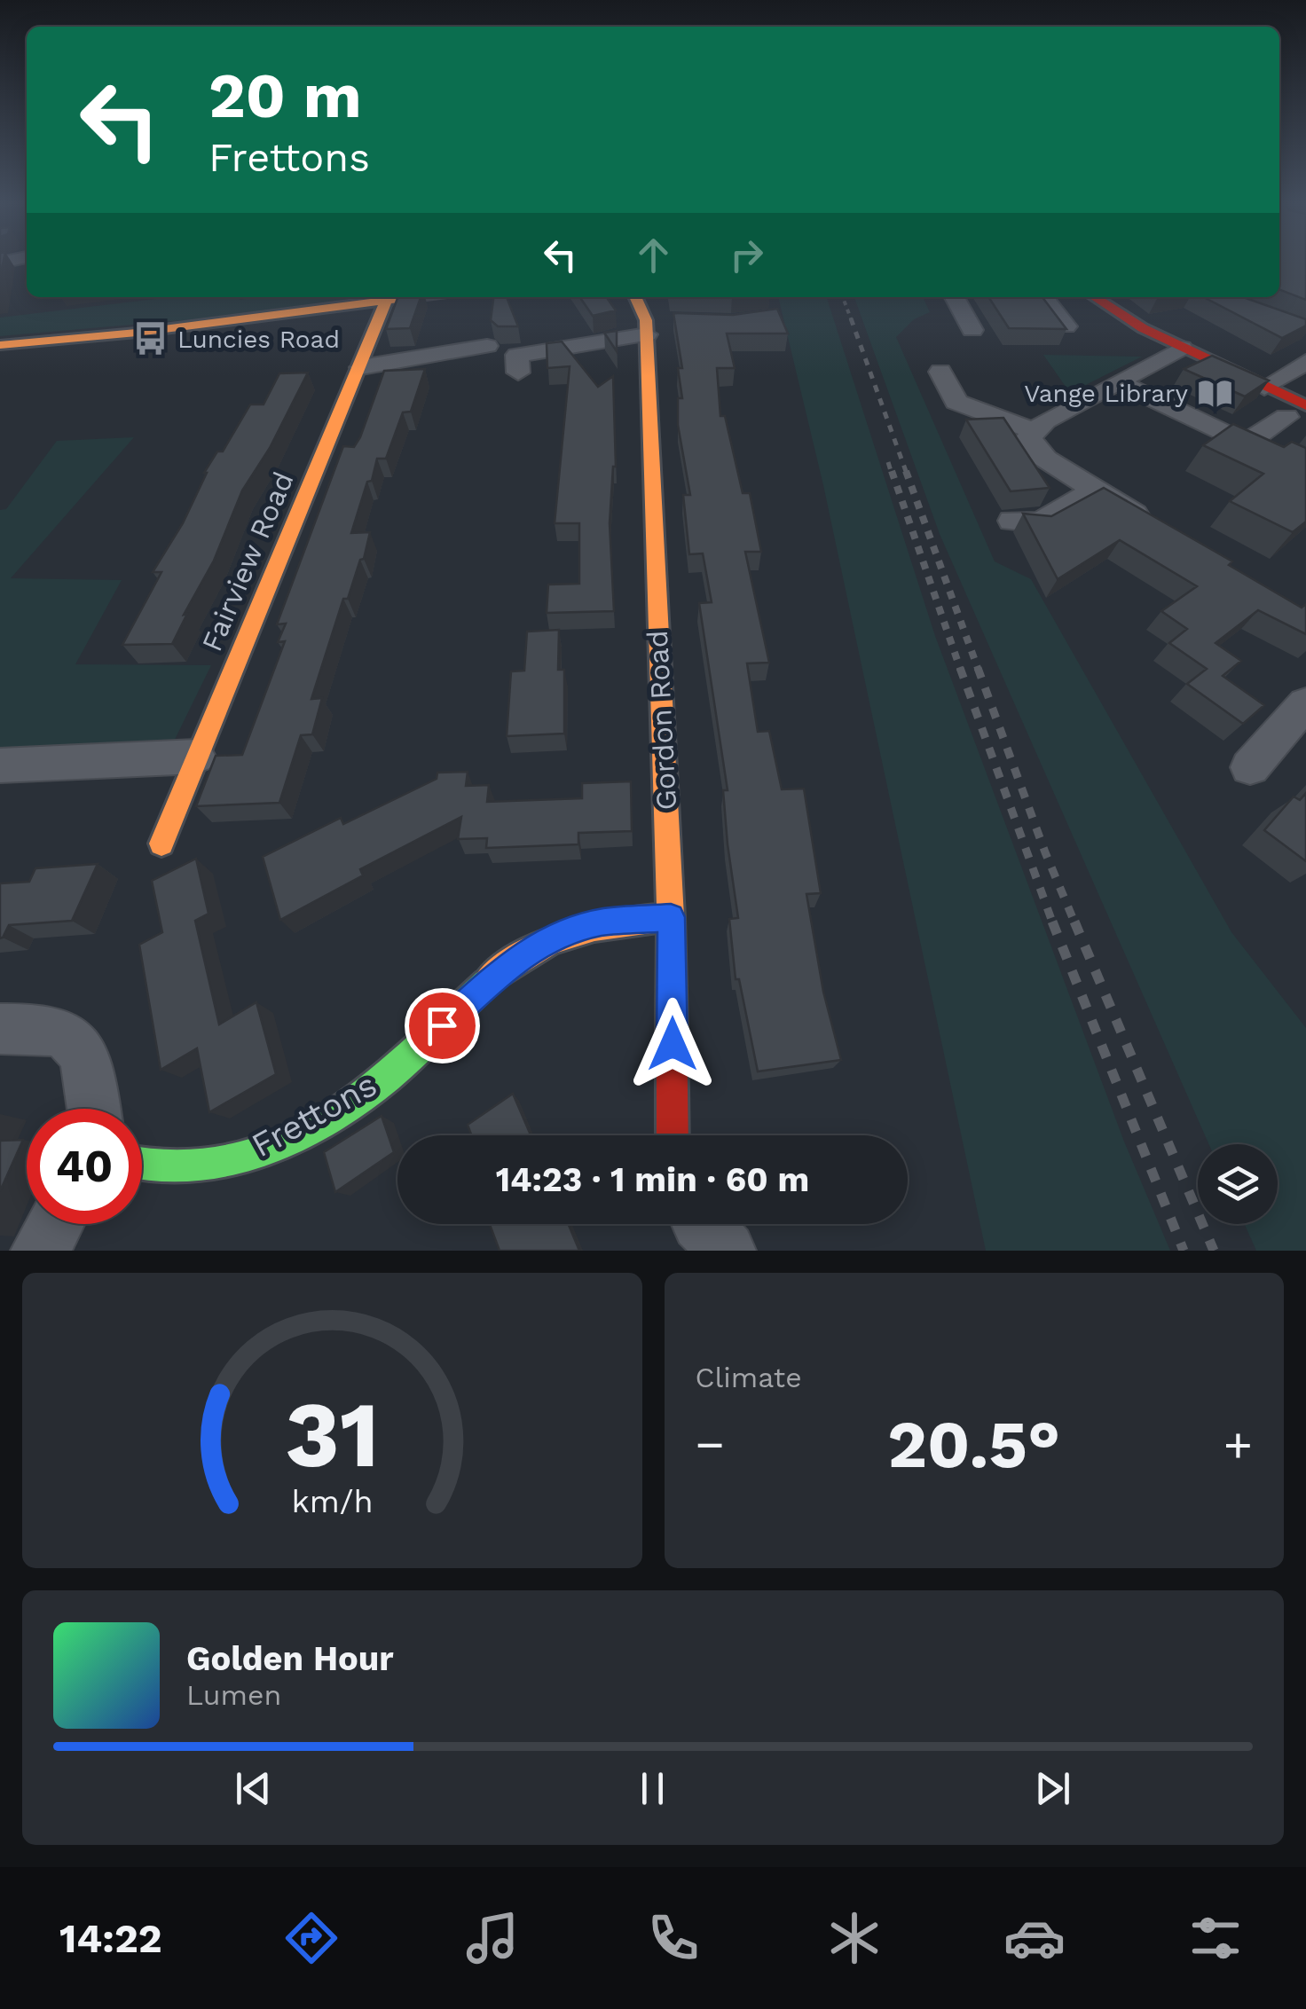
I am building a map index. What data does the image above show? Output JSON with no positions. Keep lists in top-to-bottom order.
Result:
{
  "streets": {
    "street": ["Fairview Road", "Gordon Road", "Frettons"]
  },
  "crossings": [
    ["Gordon Road", "Frettons"]
  ],
  "places": {
    "bus stop": ["Luncies Road"],
    "library": ["Vange Library"]
  },
  "page": {
    "turn": ["20 m", "Frettons"],
    "limit": "40",
    "trip": "14:23 · 1 min · 60 m",
    "tile": "Climate",
    "heat": ["−", "20.5°", "+"],
    "song": ["Golden Hour", "Lumen"],
    "tabs": "14:22",
    "gauge": ["31", "km/h"]
  }
}
